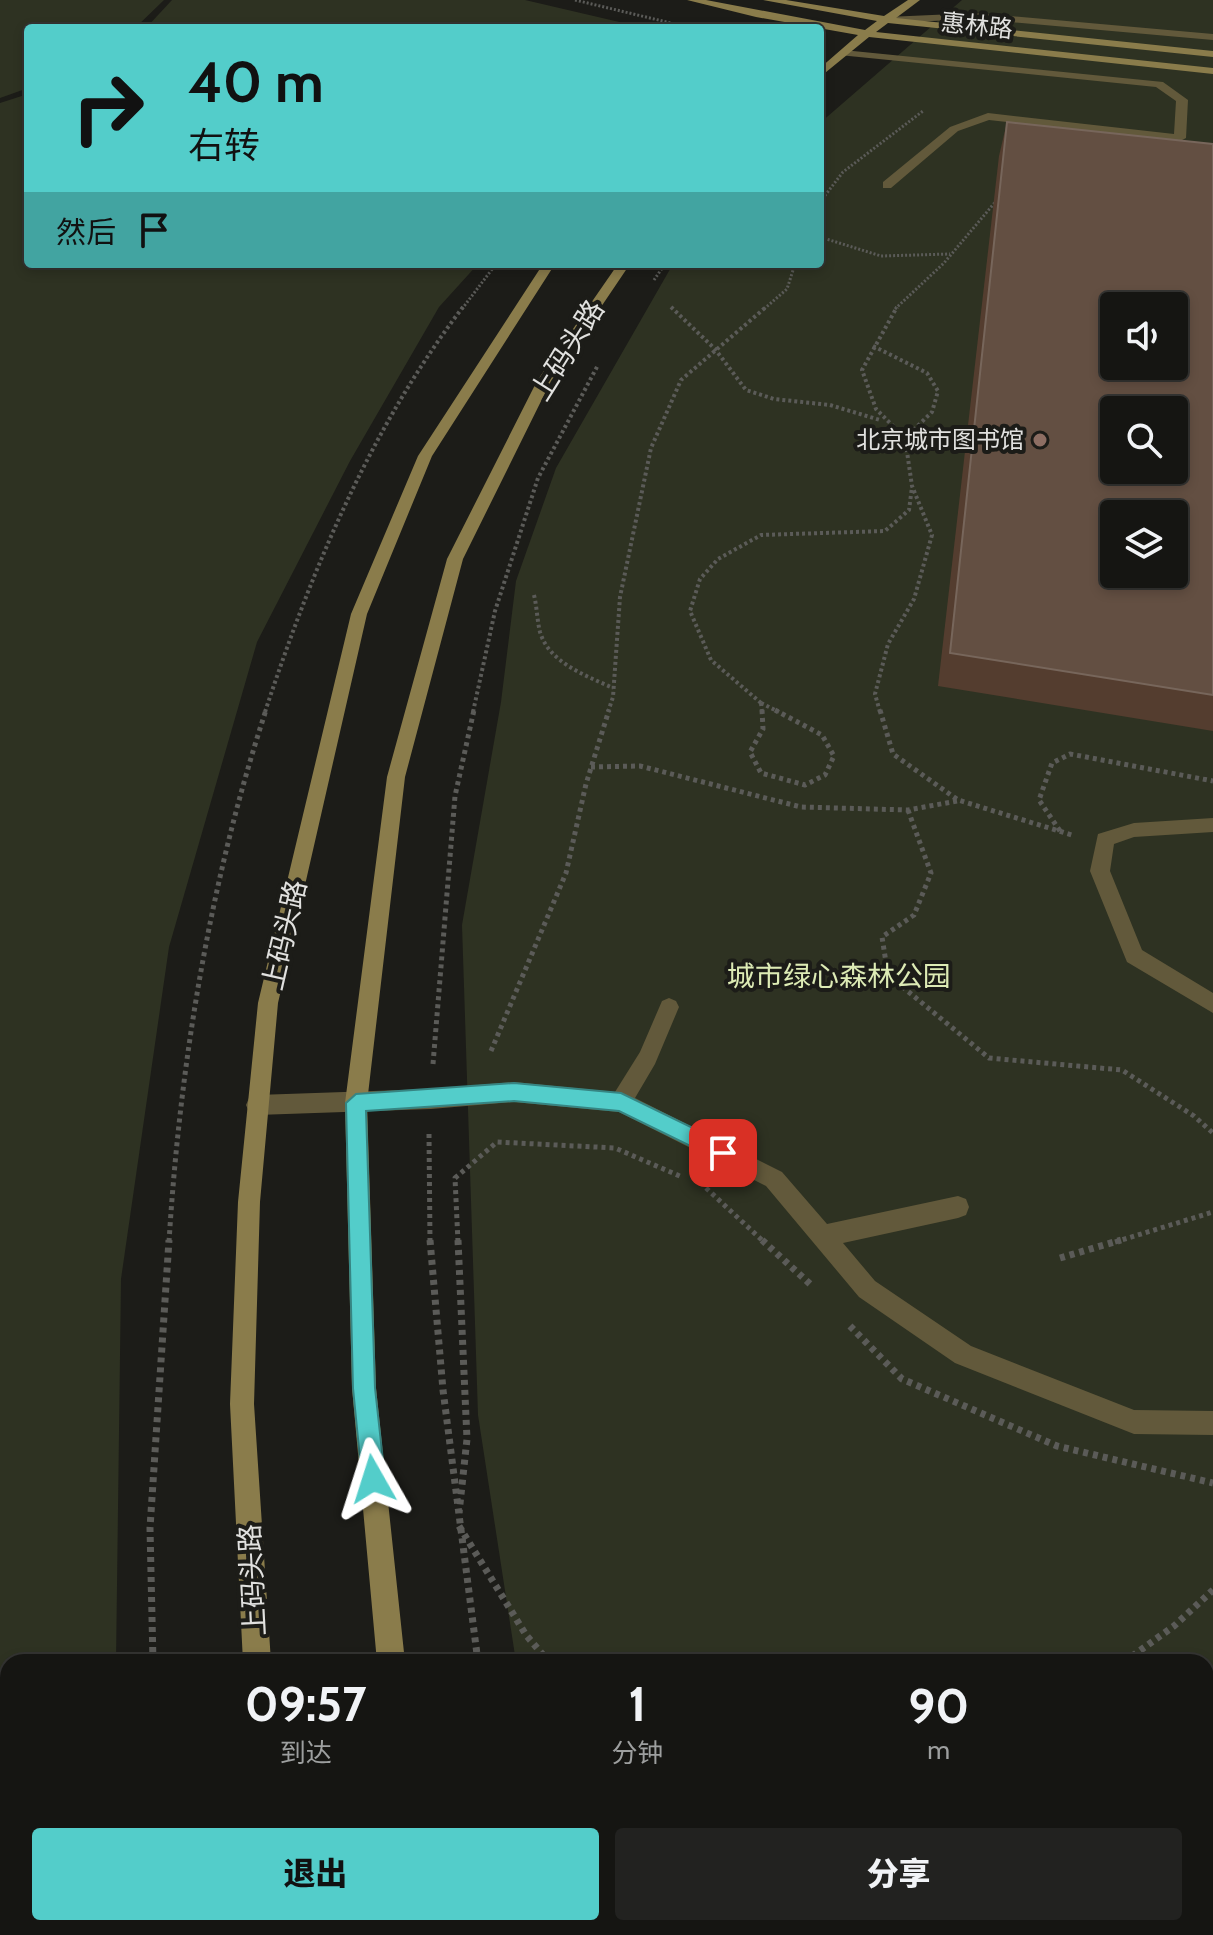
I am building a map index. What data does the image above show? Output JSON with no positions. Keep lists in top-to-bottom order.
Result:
{
  "streets": {
    "main road": ["惠林路", "上码头路"]
  },
  "parks": ["城市绿心森林公园"],
  "places": ["北京城市图书馆"],
  "page": {
    "turn": ["40 m", "右转"],
    "then": "然后",
    "eta": [
      "09:57",
      "到达",
      "1",
      "分钟",
      "90",
      "m"
    ],
    "buttons": ["退出", "分享"]
  }
}
